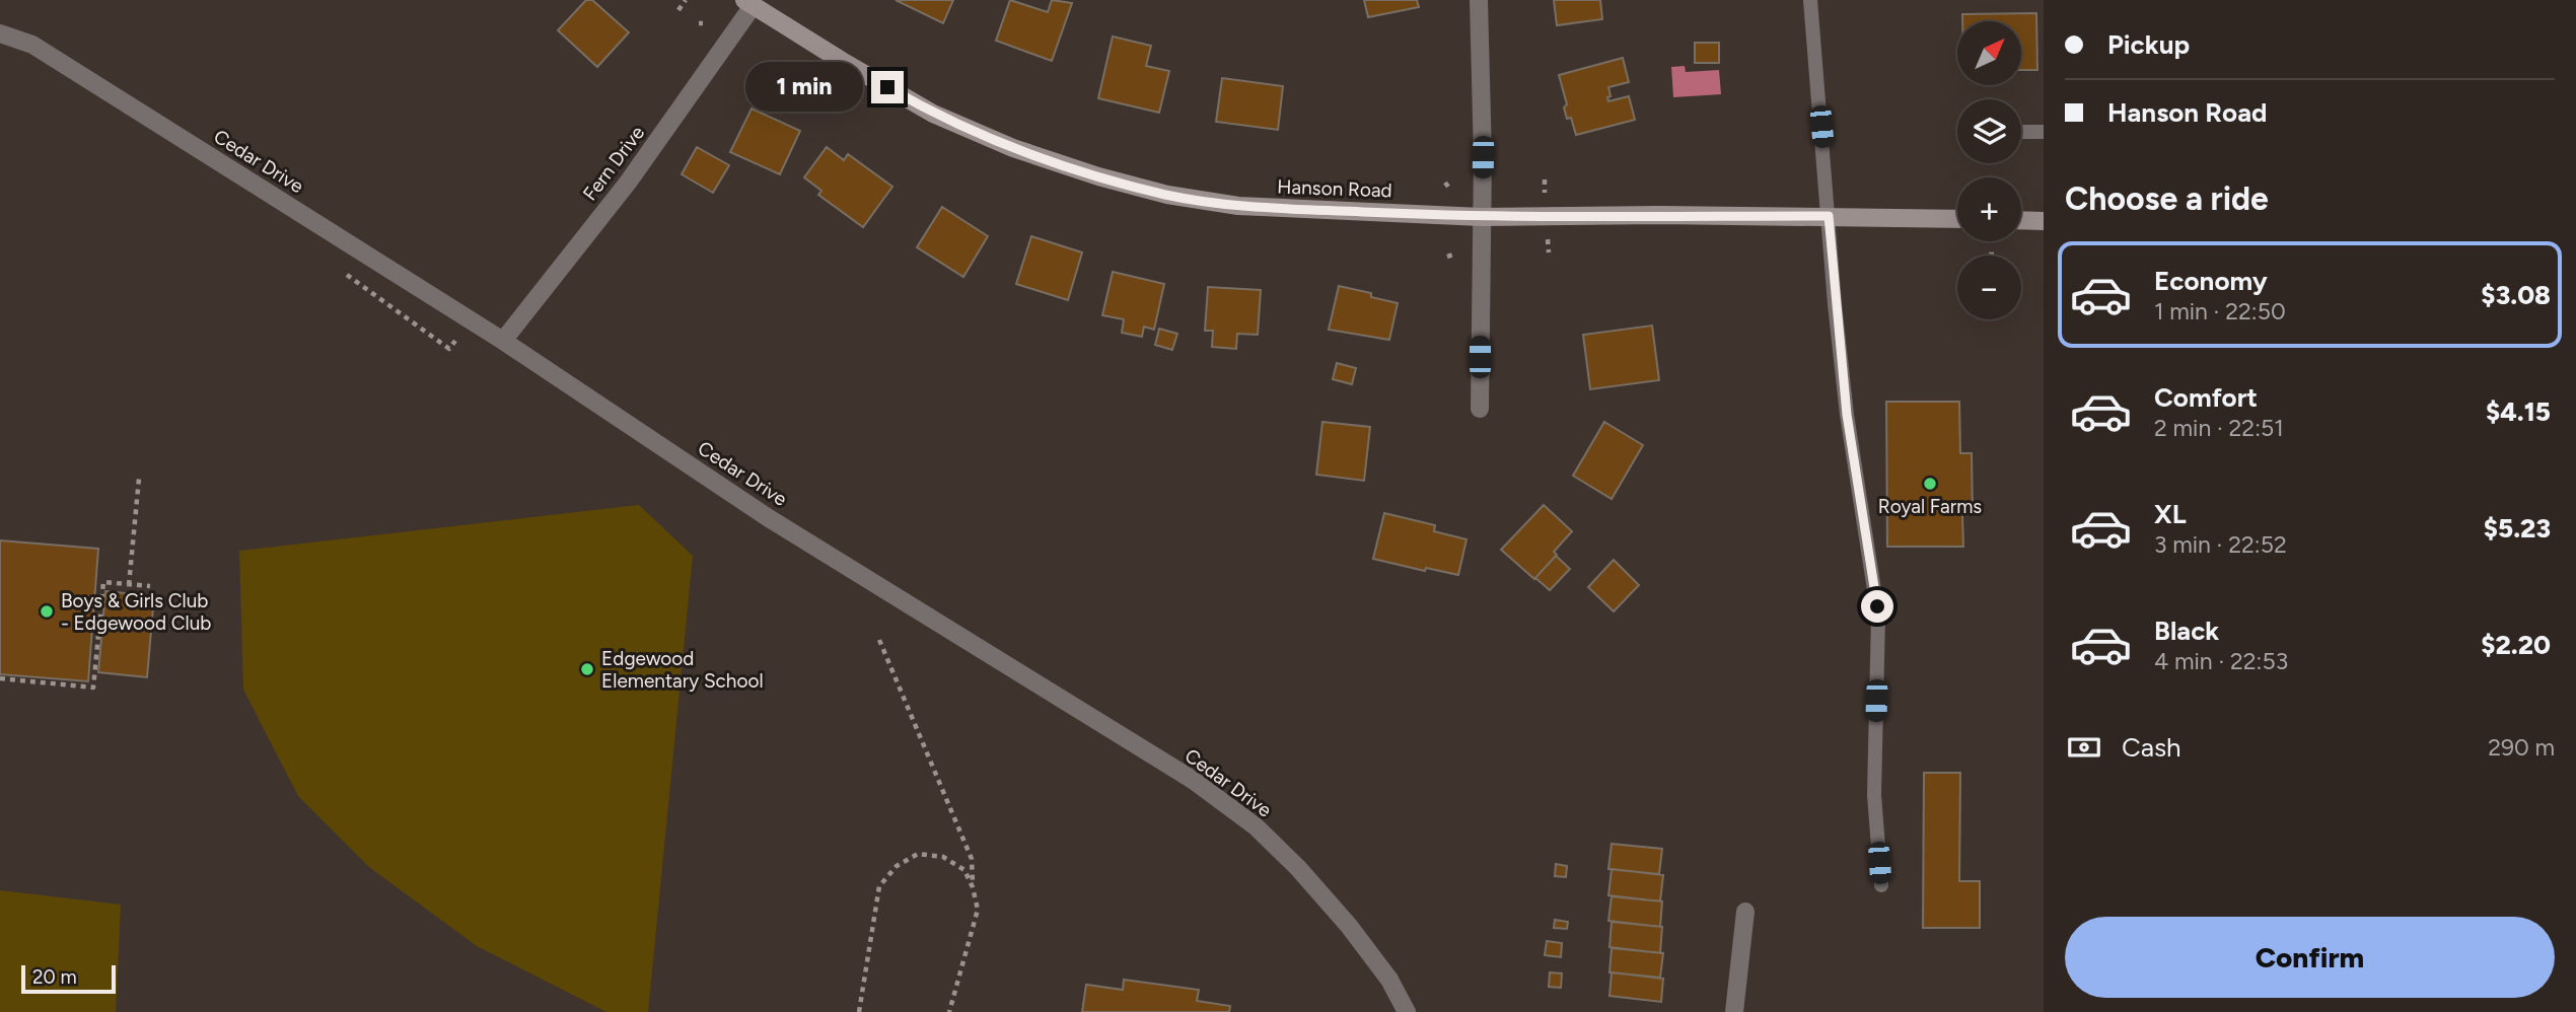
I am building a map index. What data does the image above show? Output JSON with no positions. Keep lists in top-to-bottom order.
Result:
{
  "streets": {
    "street": ["Cedar Drive", "Fern Drive", "Hanson Road"]
  },
  "crossings": [
    ["Cedar Drive", "Fern Drive"],
    ["Fern Drive", "Hanson Road"]
  ],
  "places": ["Royal Farms", "Boys & Girls Club - Edgewood Club", "Edgewood Elementary School"],
  "scale_bar": "20 m",
  "north": "top right",
  "page": {
    "banner": ["Pickup", "Hanson Road"],
    "map_buttons": ["+", "−"],
    "bubble": "1 min",
    "heading": "Choose a ride",
    "list": [
      {
        "name": "Economy",
        "note": "1 min · 22:50",
        "value": "$3.08"
      },
      {
        "name": "Comfort",
        "note": "2 min · 22:51",
        "value": "$4.15"
      },
      {
        "name": "XL",
        "note": "3 min · 22:52",
        "value": "$5.23"
      },
      {
        "name": "Black",
        "note": "4 min · 22:53",
        "value": "$2.20"
      }
    ],
    "pay": ["Cash", "290 m"],
    "buttons": "Confirm",
    "scale": "20 m"
  }
}
